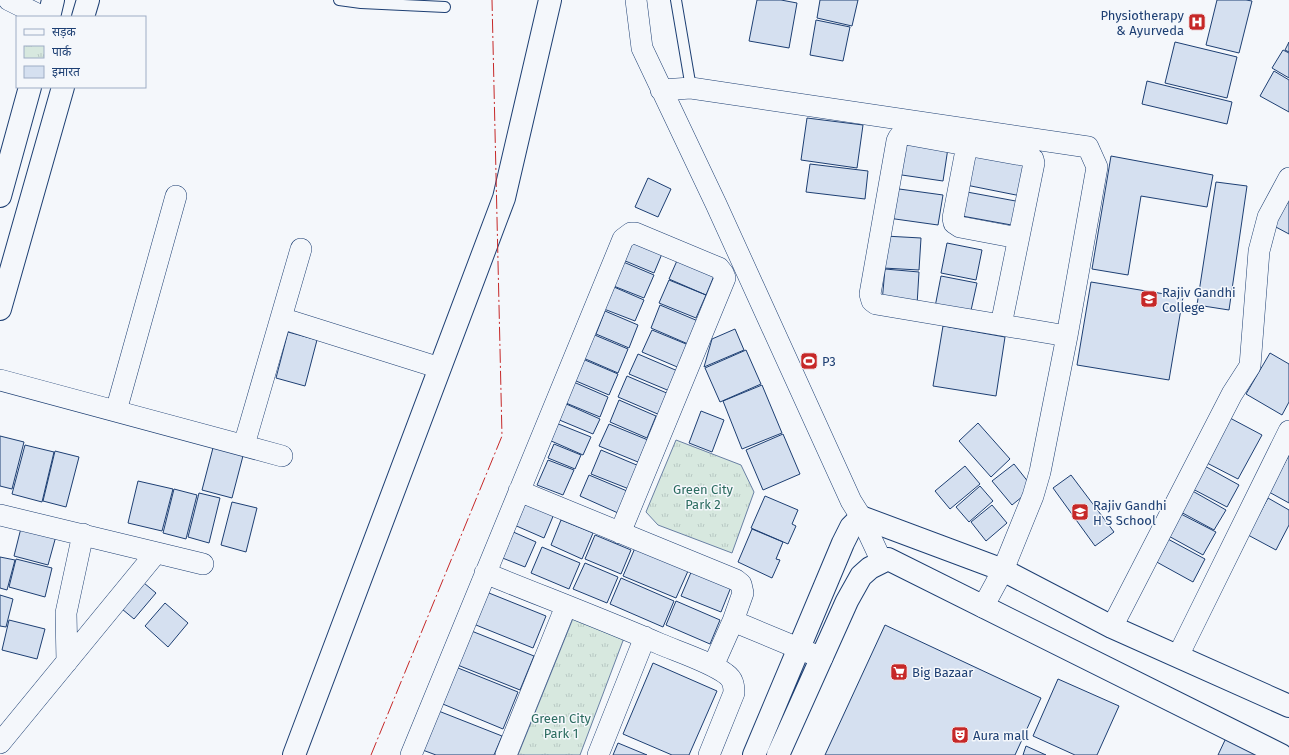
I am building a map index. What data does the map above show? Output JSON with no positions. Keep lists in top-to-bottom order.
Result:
{
  "parks": ["Green City Park 2", "Green City Park 1"],
  "places": {
    "hospital": ["Physiotherapy & Ayurveda"],
    "school or university": ["Rajiv Gandhi College", "Rajiv Gandhi H S School"],
    "sports": ["P3"],
    "supermarket": ["Big Bazaar"],
    "theatre": ["Aura mall"]
  },
  "legend": ["सड़क", "पार्क", "इमारत"]
}
